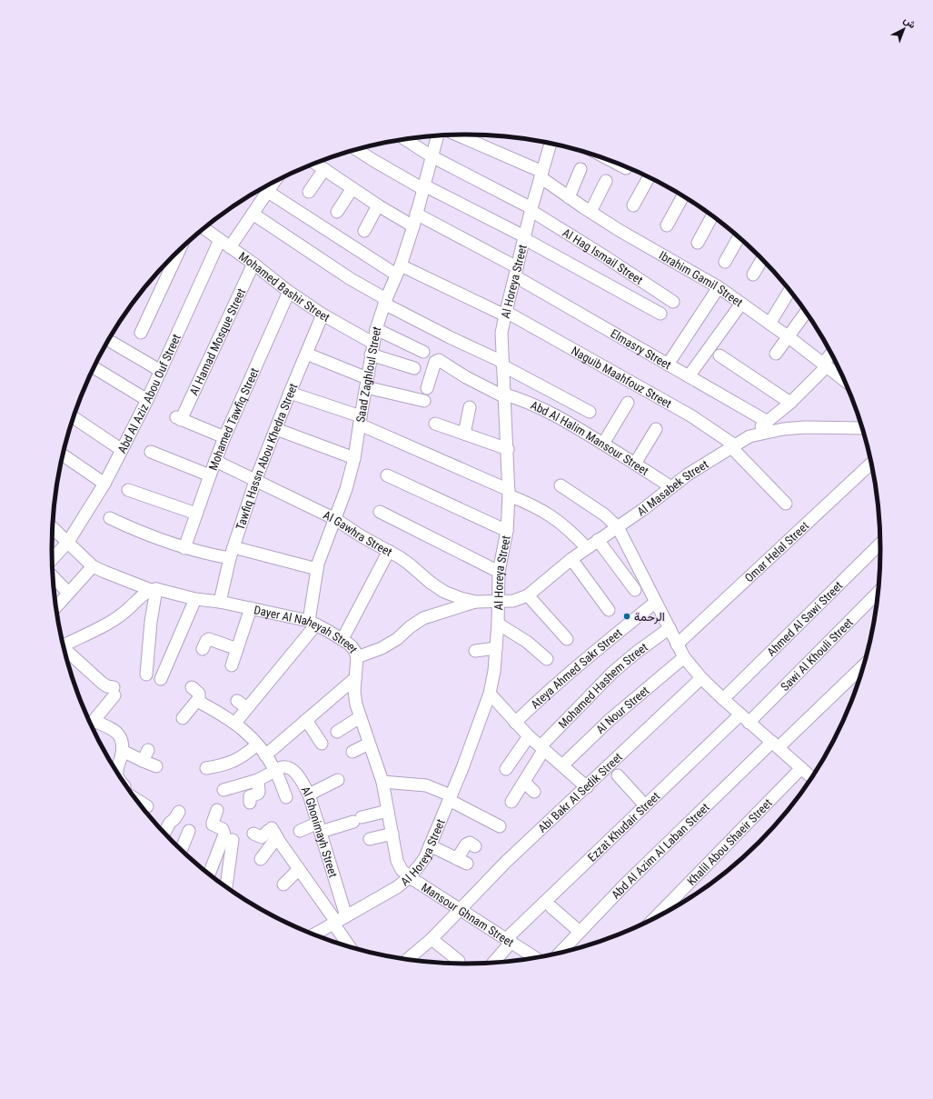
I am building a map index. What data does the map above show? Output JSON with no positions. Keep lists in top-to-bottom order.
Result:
{
  "streets": {
    "street": [
      "Al Hag Ismail Street",
      "Ibrahim Gamil Street",
      "Al Horeya Street",
      "Mohamed Bashir Street",
      "Al Hamad Mosque Street",
      "Elmasry Street",
      "Saad Zaghloul Street",
      "Naguib Maahfouz Street",
      "Abd Al Aziz Abou Ouf Street",
      "Mohamed Tawfiq Street",
      "Abd Al Halim Mansour Street",
      "Tawfiq Hassn Abou Khedra Street",
      "Al Masabek Street",
      "Al Gawhra Street",
      "Omar Helal Street",
      "Ahmed Al Sawi Street",
      "Dayer Al Naheyah Street",
      "Sawi Al Khouli Street",
      "Ateya Ahmed Sakr Street",
      "Mohamed Hashem Street",
      "Al Nour Street",
      "Abi Bakr Al Sedik Street",
      "Ezzat Khudair Street",
      "Al Ghonimayh Street",
      "Khalil Abou Shaeir Street",
      "Abd Al Azim Al Laban Street",
      "Mansour Ghnam Street"
    ]
  },
  "crossings": [
    ["Al Hag Ismail Street", "Al Horeya Street"],
    ["Al Hag Ismail Street", "Saad Zaghloul Street"],
    ["Ibrahim Gamil Street", "Al Horeya Street"],
    ["Al Horeya Street", "Elmasry Street"],
    ["Al Horeya Street", "Naguib Maahfouz Street"],
    ["Al Horeya Street", "Abd Al Halim Mansour Street"],
    ["Al Horeya Street", "Al Masabek Street"],
    ["Al Horeya Street", "Al Gawhra Street"],
    ["Al Horeya Street", "Dayer Al Naheyah Street"],
    ["Al Horeya Street", "Al Ghonimayh Street"],
    ["Al Horeya Street", "Mansour Ghnam Street"],
    ["Mohamed Bashir Street", "Al Hamad Mosque Street"],
    ["Mohamed Bashir Street", "Saad Zaghloul Street"],
    ["Mohamed Bashir Street", "Abd Al Aziz Abou Ouf Street"],
    ["Mohamed Bashir Street", "Mohamed Tawfiq Street"],
    ["Mohamed Bashir Street", "Tawfiq Hassn Abou Khedra Street"],
    ["Al Hamad Mosque Street", "Mohamed Tawfiq Street"],
    ["Elmasry Street", "Saad Zaghloul Street"],
    ["Saad Zaghloul Street", "Naguib Maahfouz Street"],
    ["Saad Zaghloul Street", "Al Gawhra Street"],
    ["Saad Zaghloul Street", "Dayer Al Naheyah Street"],
    ["Naguib Maahfouz Street", "Al Masabek Street"],
    ["Abd Al Aziz Abou Ouf Street", "Dayer Al Naheyah Street"],
    ["Mohamed Tawfiq Street", "Al Gawhra Street"],
    ["Abd Al Halim Mansour Street", "Al Masabek Street"],
    ["Tawfiq Hassn Abou Khedra Street", "Al Gawhra Street"],
    ["Tawfiq Hassn Abou Khedra Street", "Dayer Al Naheyah Street"],
    ["Al Masabek Street", "Al Gawhra Street"],
    ["Dayer Al Naheyah Street", "Mansour Ghnam Street"],
    ["Sawi Al Khouli Street", "Ezzat Khudair Street"],
    ["Abi Bakr Al Sedik Street", "Mansour Ghnam Street"],
    ["Ezzat Khudair Street", "Mansour Ghnam Street"]
  ],
  "places": ["الرحمة"],
  "north": "top right"
}
